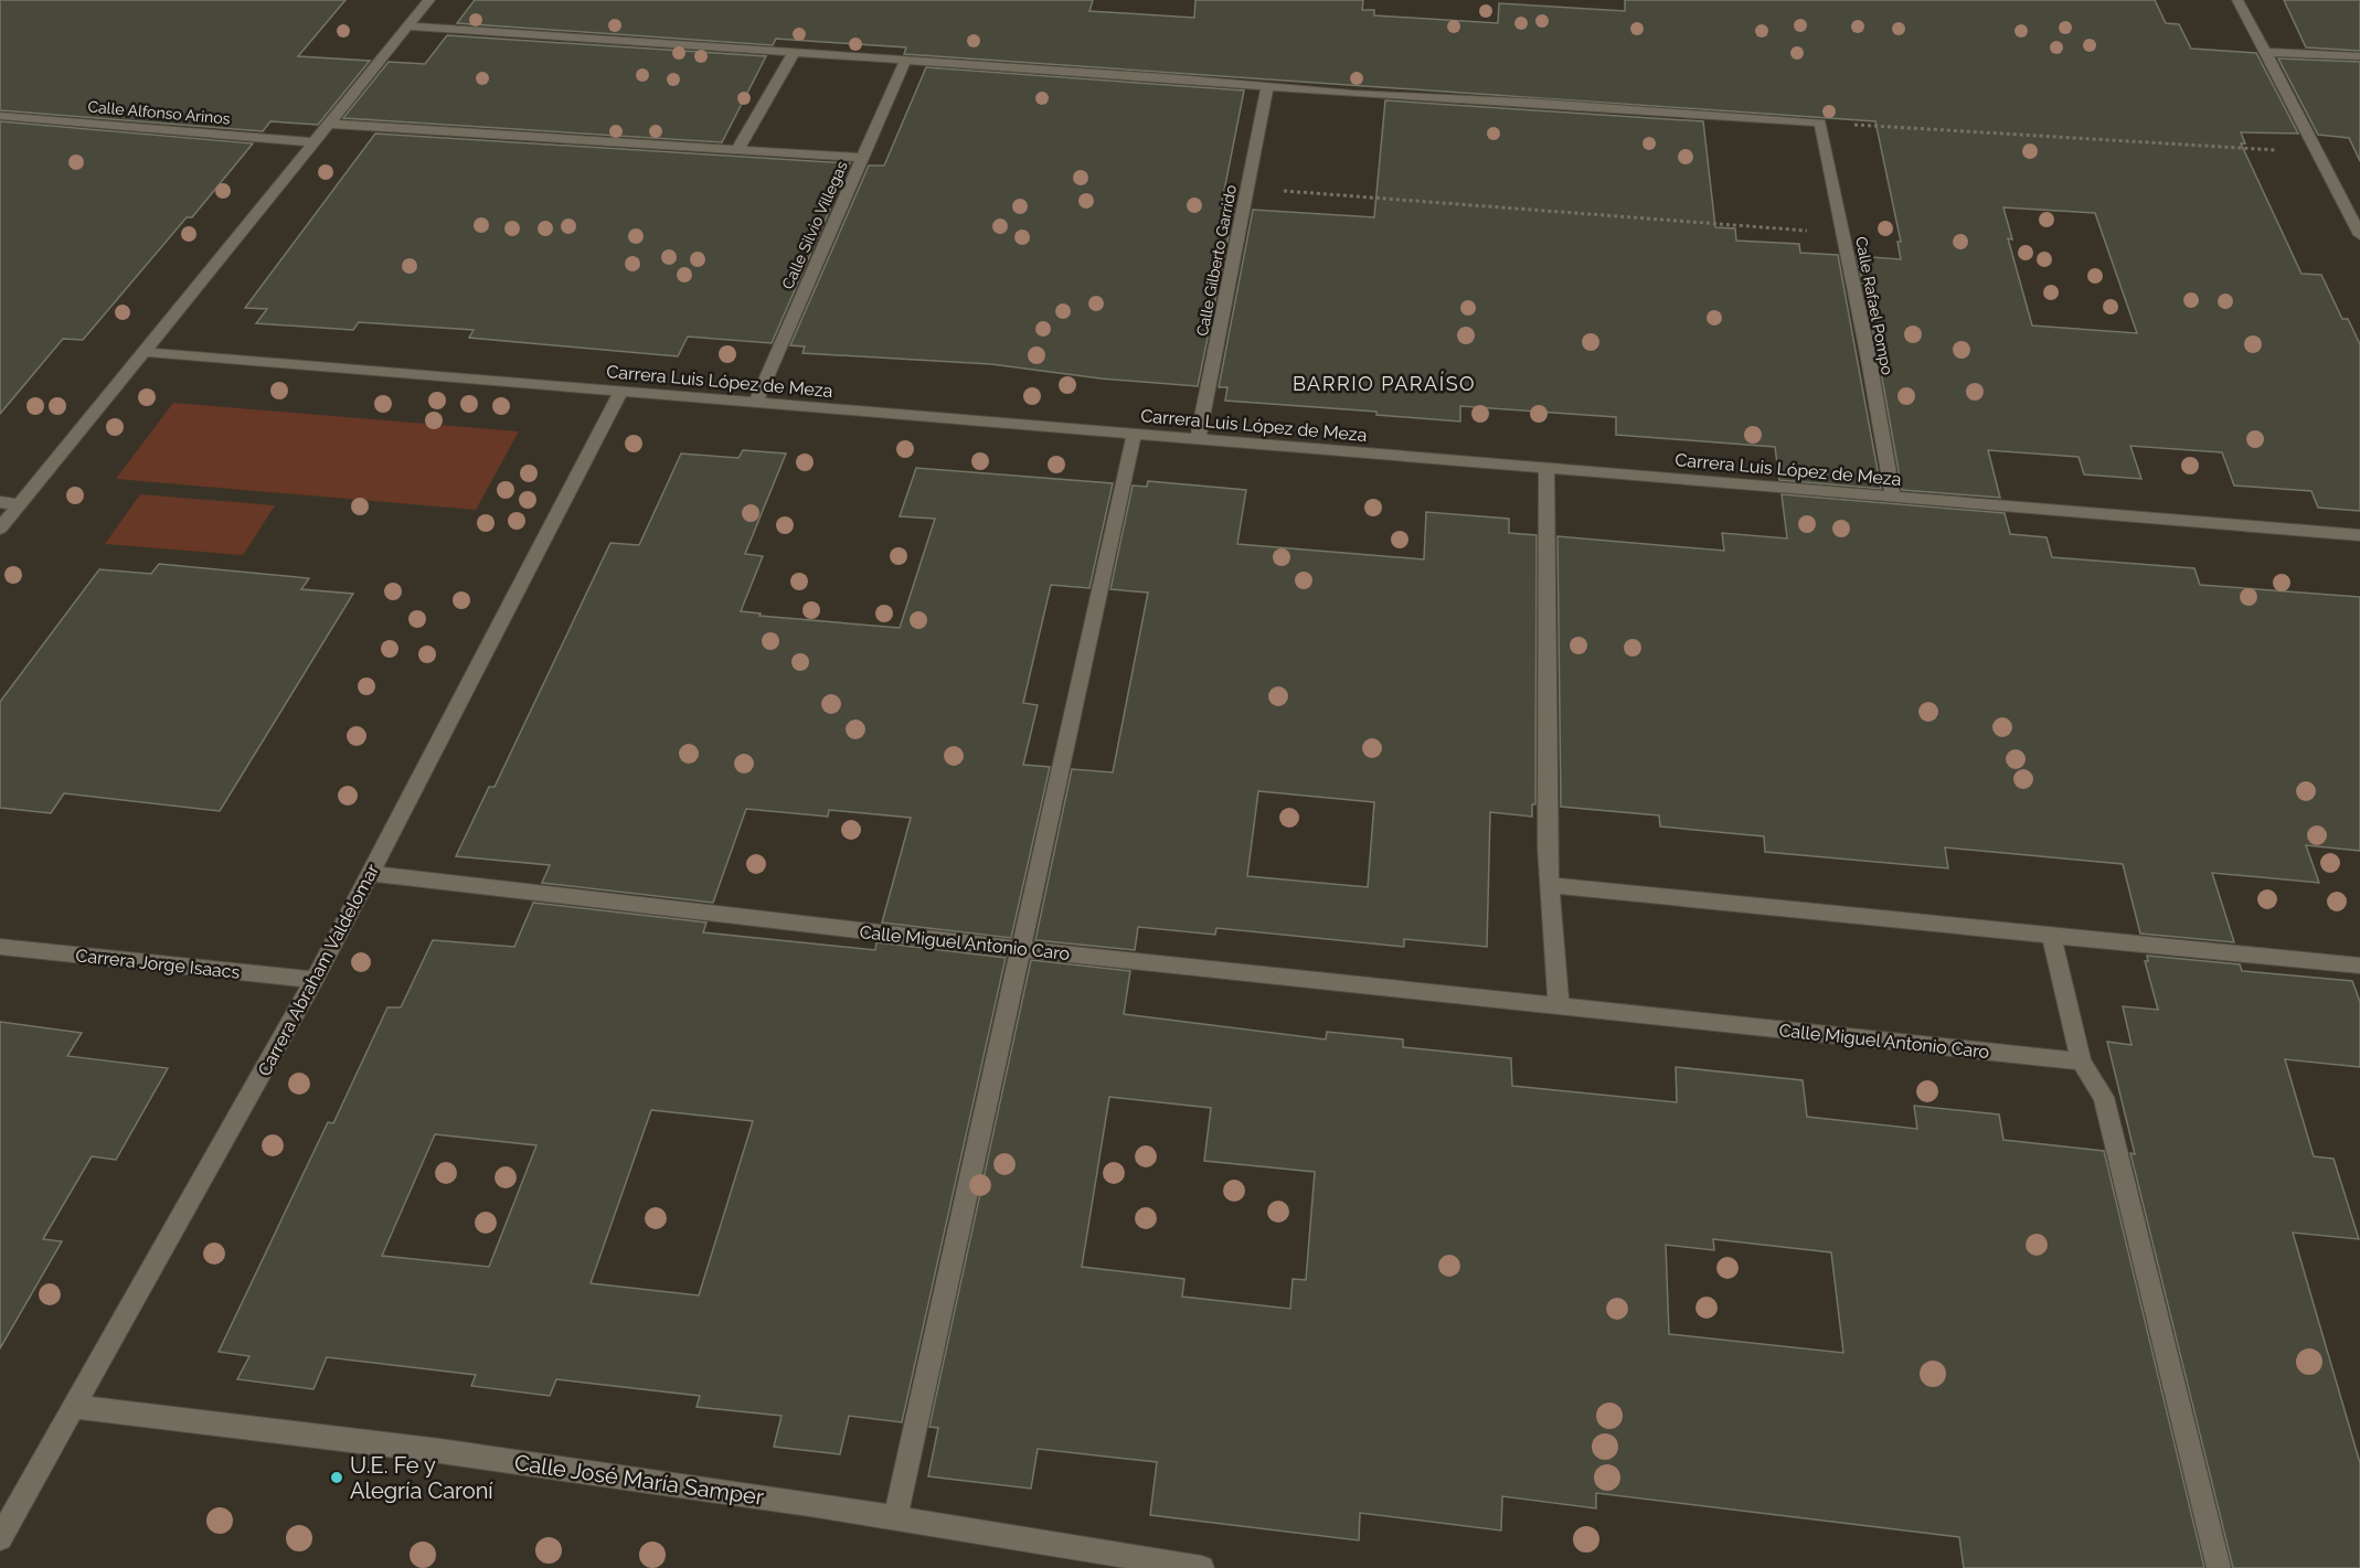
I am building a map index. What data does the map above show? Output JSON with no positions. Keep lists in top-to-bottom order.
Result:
{
  "streets": {
    "street": [
      "Calle Alfonso Arinos",
      "Calle Silvio Villegas",
      "Calle Gilberto Garrido",
      "Calle Rafael Pompo",
      "Carrera Luis López de Meza",
      "Calle Miguel Antonio Caro",
      "Carrera Jorge Isaacs",
      "Carrera Abraham Valdelomar",
      "Calle José María Samper"
    ]
  },
  "crossings": [
    ["Calle Silvio Villegas", "Carrera Luis López de Meza"],
    ["Calle Gilberto Garrido", "Carrera Luis López de Meza"],
    ["Calle Rafael Pompo", "Carrera Luis López de Meza"],
    ["Carrera Luis López de Meza", "Carrera Abraham Valdelomar"],
    ["Calle Miguel Antonio Caro", "Carrera Abraham Valdelomar"],
    ["Carrera Jorge Isaacs", "Carrera Abraham Valdelomar"],
    ["Carrera Abraham Valdelomar", "Calle José María Samper"]
  ],
  "districts": ["BARRIO PARAÍSO"],
  "places": ["U.E. Fe y Alegría Caroní"]
}
